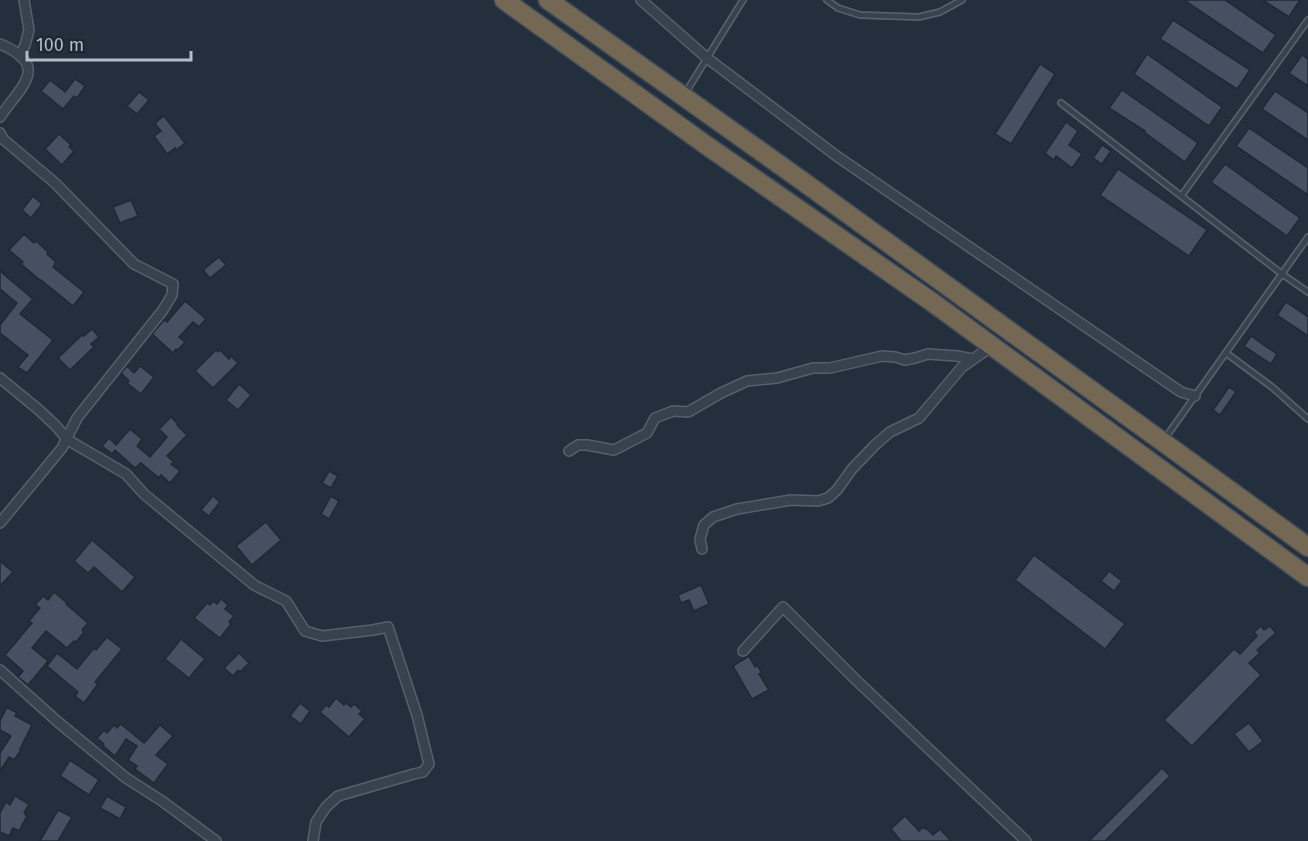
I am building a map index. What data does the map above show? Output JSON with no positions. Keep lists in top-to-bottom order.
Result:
{
  "scale_bar": "100 m"
}
